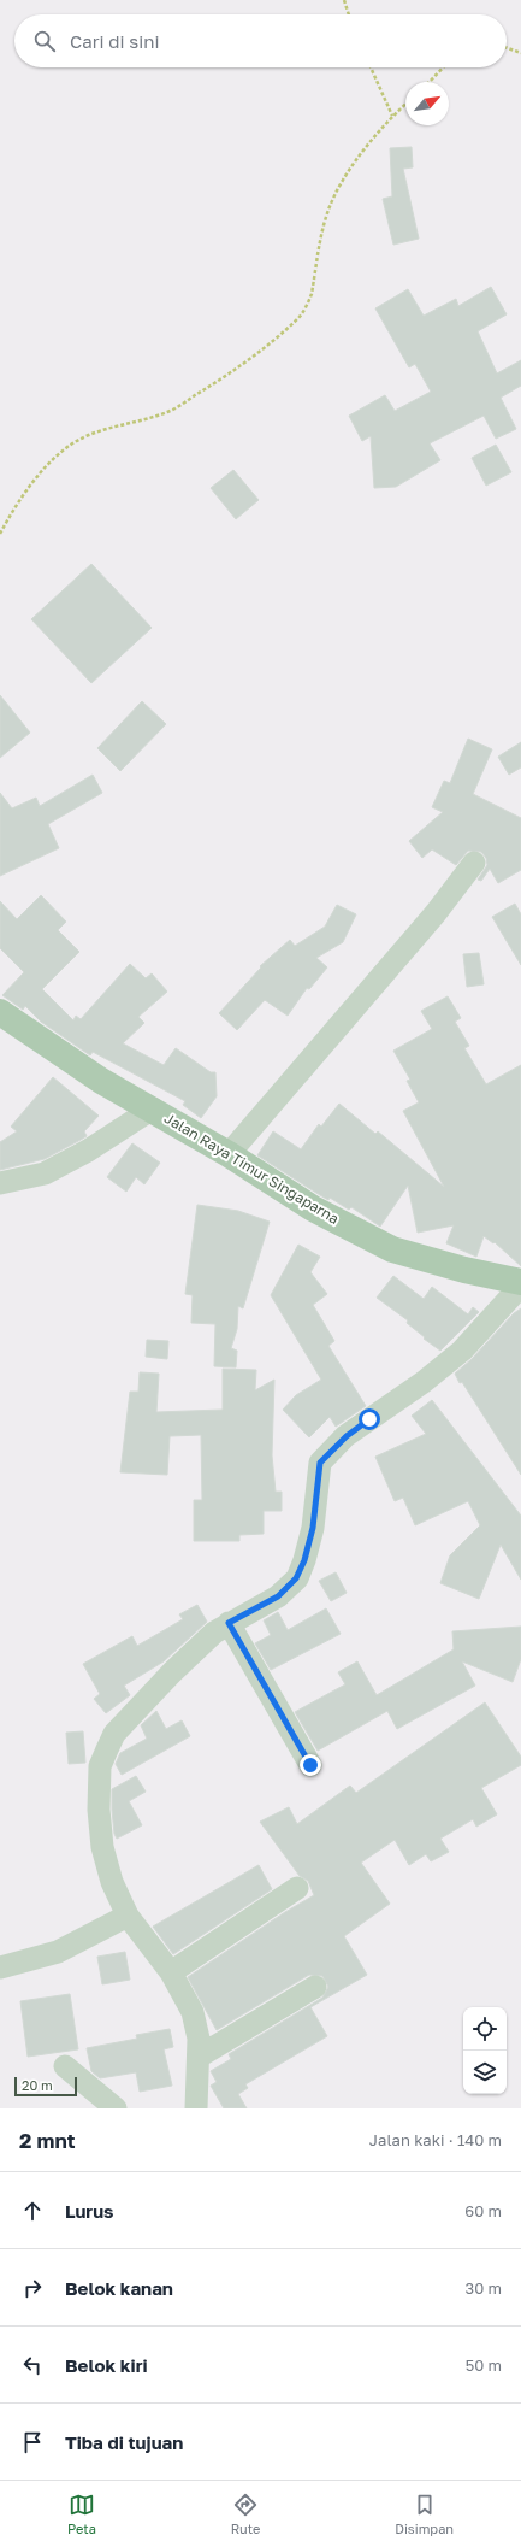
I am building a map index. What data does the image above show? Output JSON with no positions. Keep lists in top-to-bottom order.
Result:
{
  "streets": {
    "main road": ["Jalan Raya Timur Singaparna"]
  },
  "scale_bar": "20 m",
  "north": "top right",
  "page": {
    "search": "Cari di sini",
    "scale": "20 m",
    "heading": ["2 mnt", "Jalan kaki · 140 m"],
    "list": [
      ["Lurus", "60 m"],
      ["Belok kanan", "30 m"],
      ["Belok kiri", "50 m"],
      "Tiba di tujuan"
    ],
    "nav": ["Peta", "Rute", "Disimpan"]
  }
}
